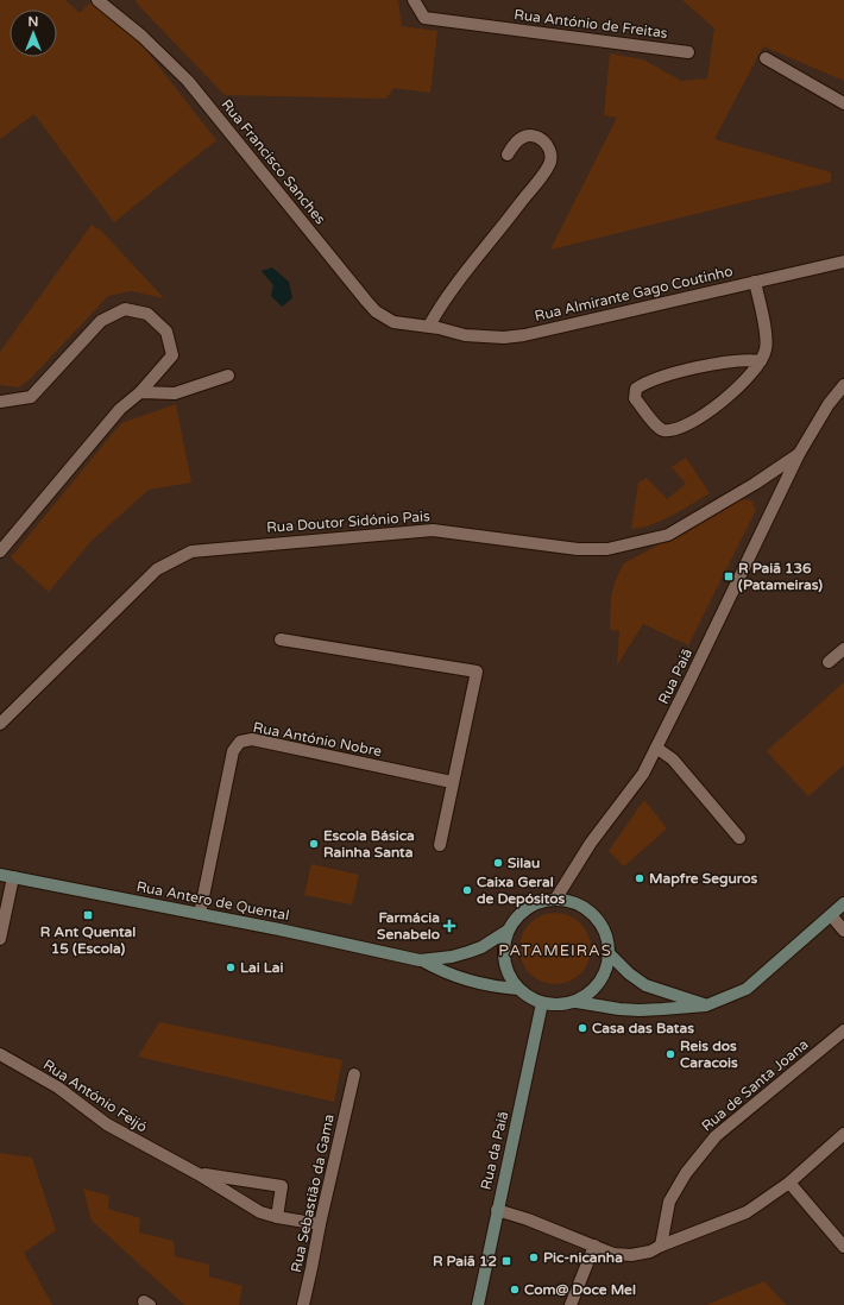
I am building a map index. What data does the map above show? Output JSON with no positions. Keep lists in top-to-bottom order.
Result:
{
  "streets": {
    "street": [
      "Rua António de Freitas",
      "Rua Francisco Sanches",
      "Rua Almirante Gago Coutinho",
      "Rua Doutor Sidónio Pais",
      "Rua Paiã",
      "Rua António Nobre",
      "Rua Antero de Quental",
      "Rua de Santa Joana",
      "Rua António Feijó",
      "Rua da Paiã",
      "Rua Sebastião da Gama"
    ]
  },
  "crossings": [
    ["Rua Francisco Sanches", "Rua Almirante Gago Coutinho"],
    ["Rua Doutor Sidónio Pais", "Rua Paiã"],
    ["Rua Paiã", "Rua Antero de Quental"],
    ["Rua Paiã", "Rua da Paiã"],
    ["Rua António Nobre", "Rua Antero de Quental"],
    ["Rua Antero de Quental", "Rua da Paiã"],
    ["Rua António Feijó", "Rua Sebastião da Gama"]
  ],
  "districts": ["PATAMEIRAS"],
  "places": {
    "transit": ["R Paiã 136 (Patameiras)", "R Ant Quental 15 (Escola)", "R Paiã 12"],
    "other": [
      "Escola Básica Rainha Santa",
      "Silau",
      "Mapfre Seguros",
      "Caixa Geral de Depósitos",
      "Lai Lai",
      "Casa das Batas",
      "Reis dos Caracois",
      "Pic-nicanha",
      "Com@ Doce Mel"
    ],
    "health": ["Farmácia Senabelo"]
  },
  "north": "top"
}
